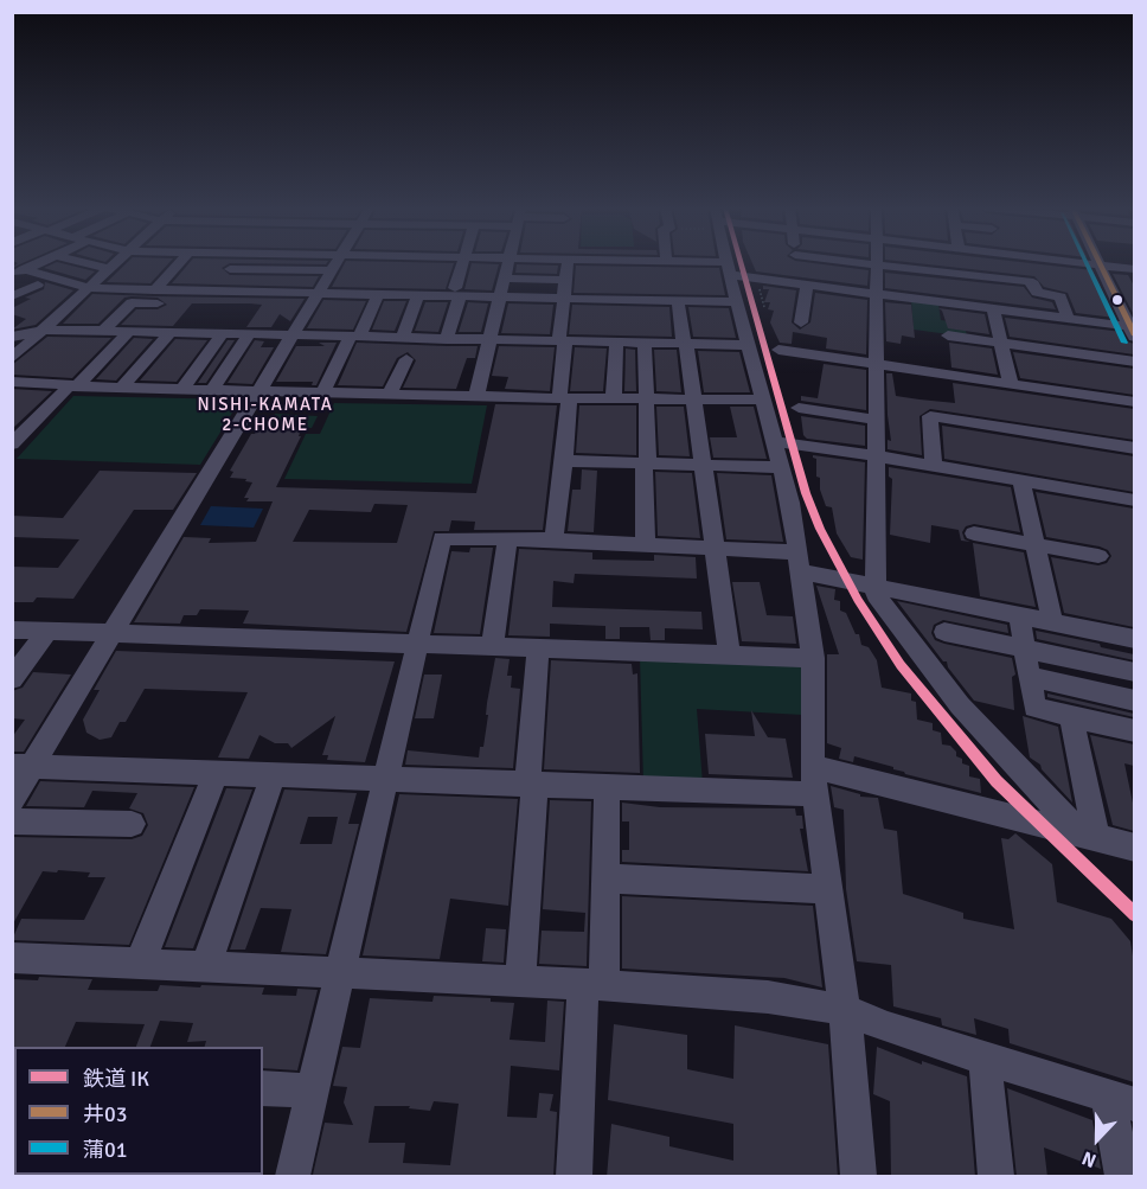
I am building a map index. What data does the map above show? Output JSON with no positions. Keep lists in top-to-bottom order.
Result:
{
  "districts": ["NISHI-KAMATA 2-CHOME"],
  "lines": ["rail line IK", "transit line 井03", "transit line 蒲01"],
  "legend": ["鉄道 IK", "井03", "蒲01"],
  "north": "bottom"
}
